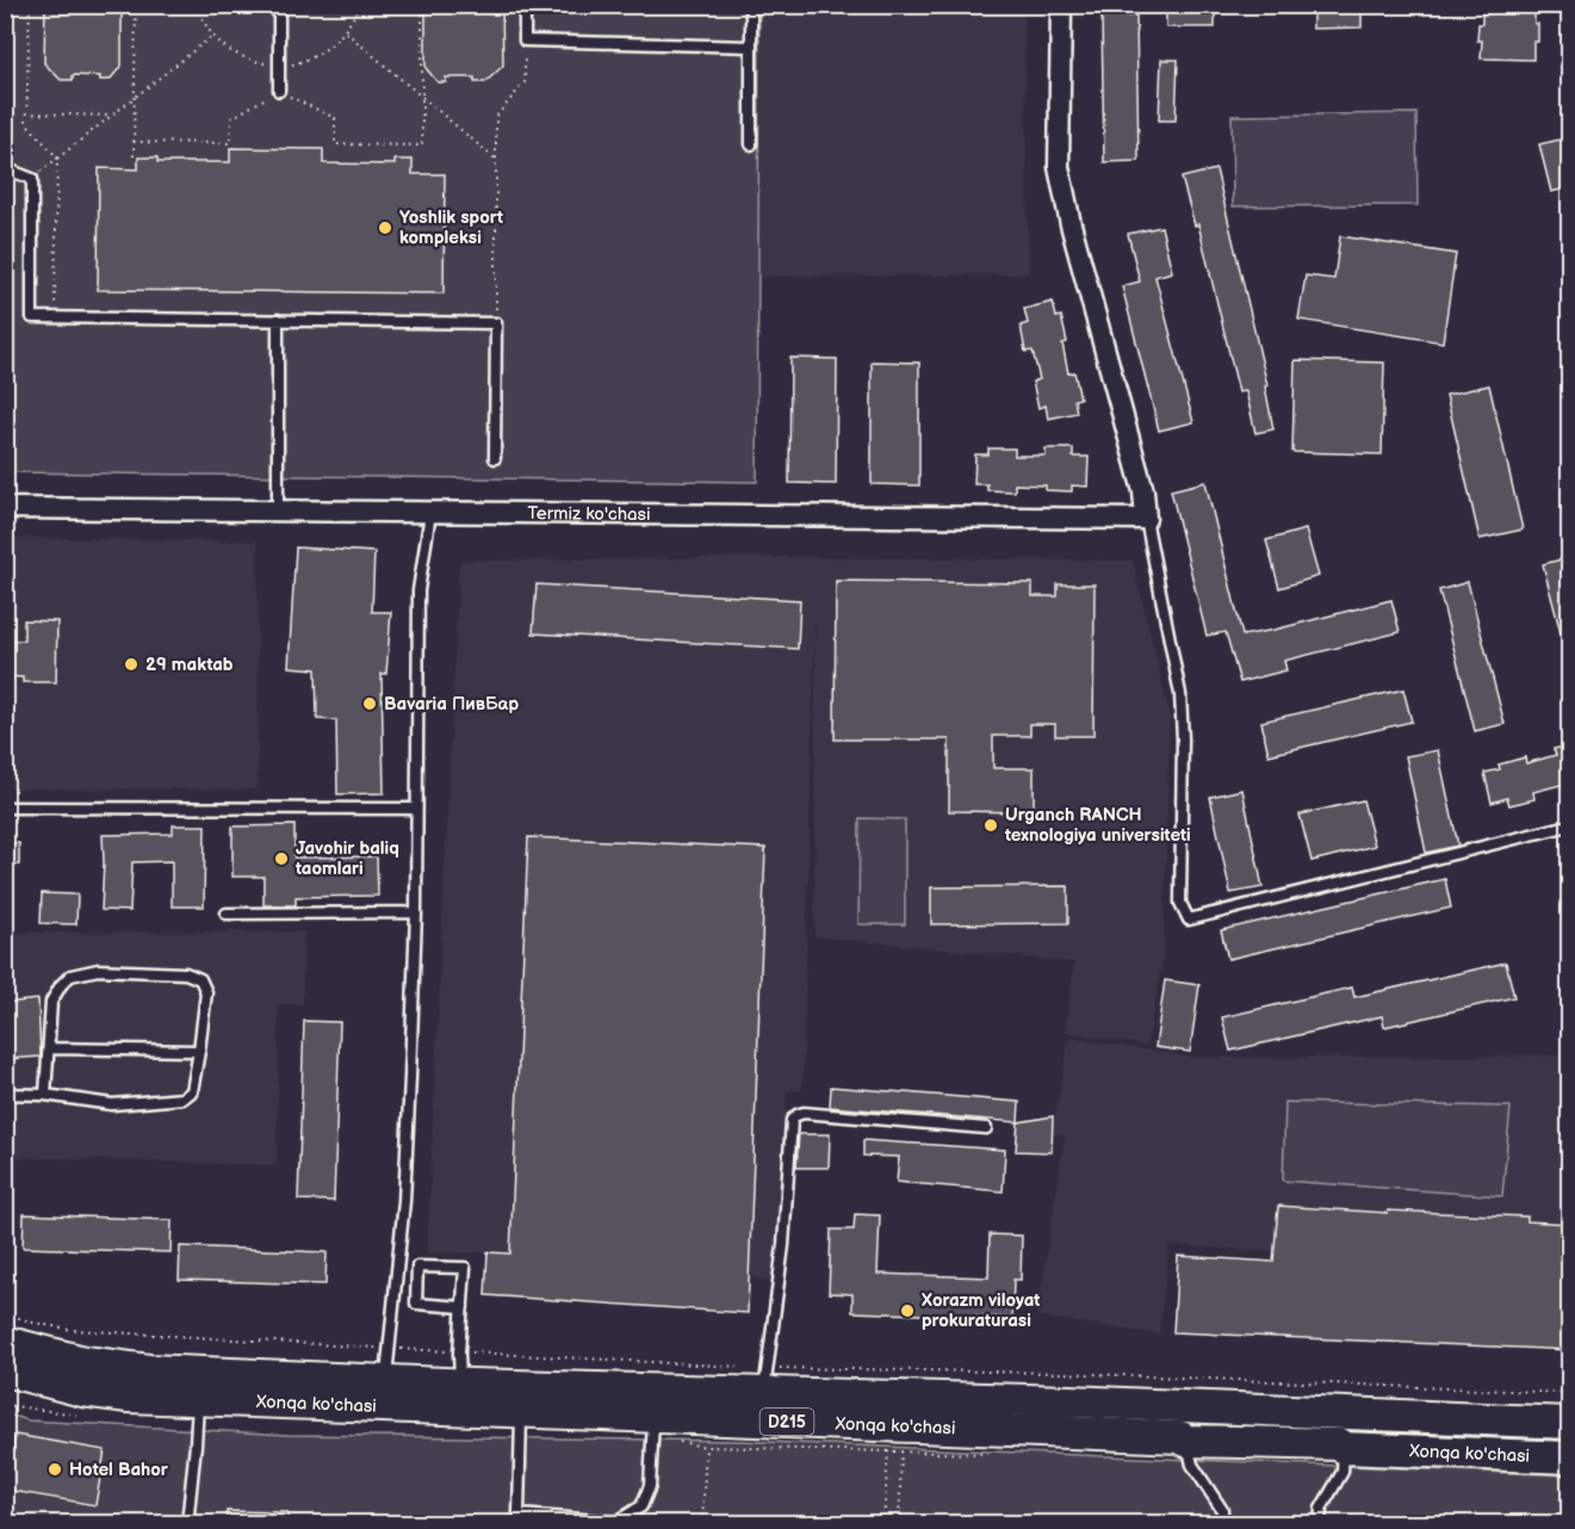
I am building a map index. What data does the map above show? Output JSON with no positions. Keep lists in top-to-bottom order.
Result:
{
  "streets": {
    "main road": ["Xonqa ko'chasi", "D215"],
    "street": ["Termiz ko'chasi"]
  },
  "places": [
    "Yoshlik sport kompleksi",
    "29 maktab",
    "Bavaria ПивБар",
    "Urganch RANCH texnologiya universiteti",
    "Javohir baliq taomlari",
    "Xorazm viloyat prokuraturasi",
    "Hotel Bahor"
  ]
}
